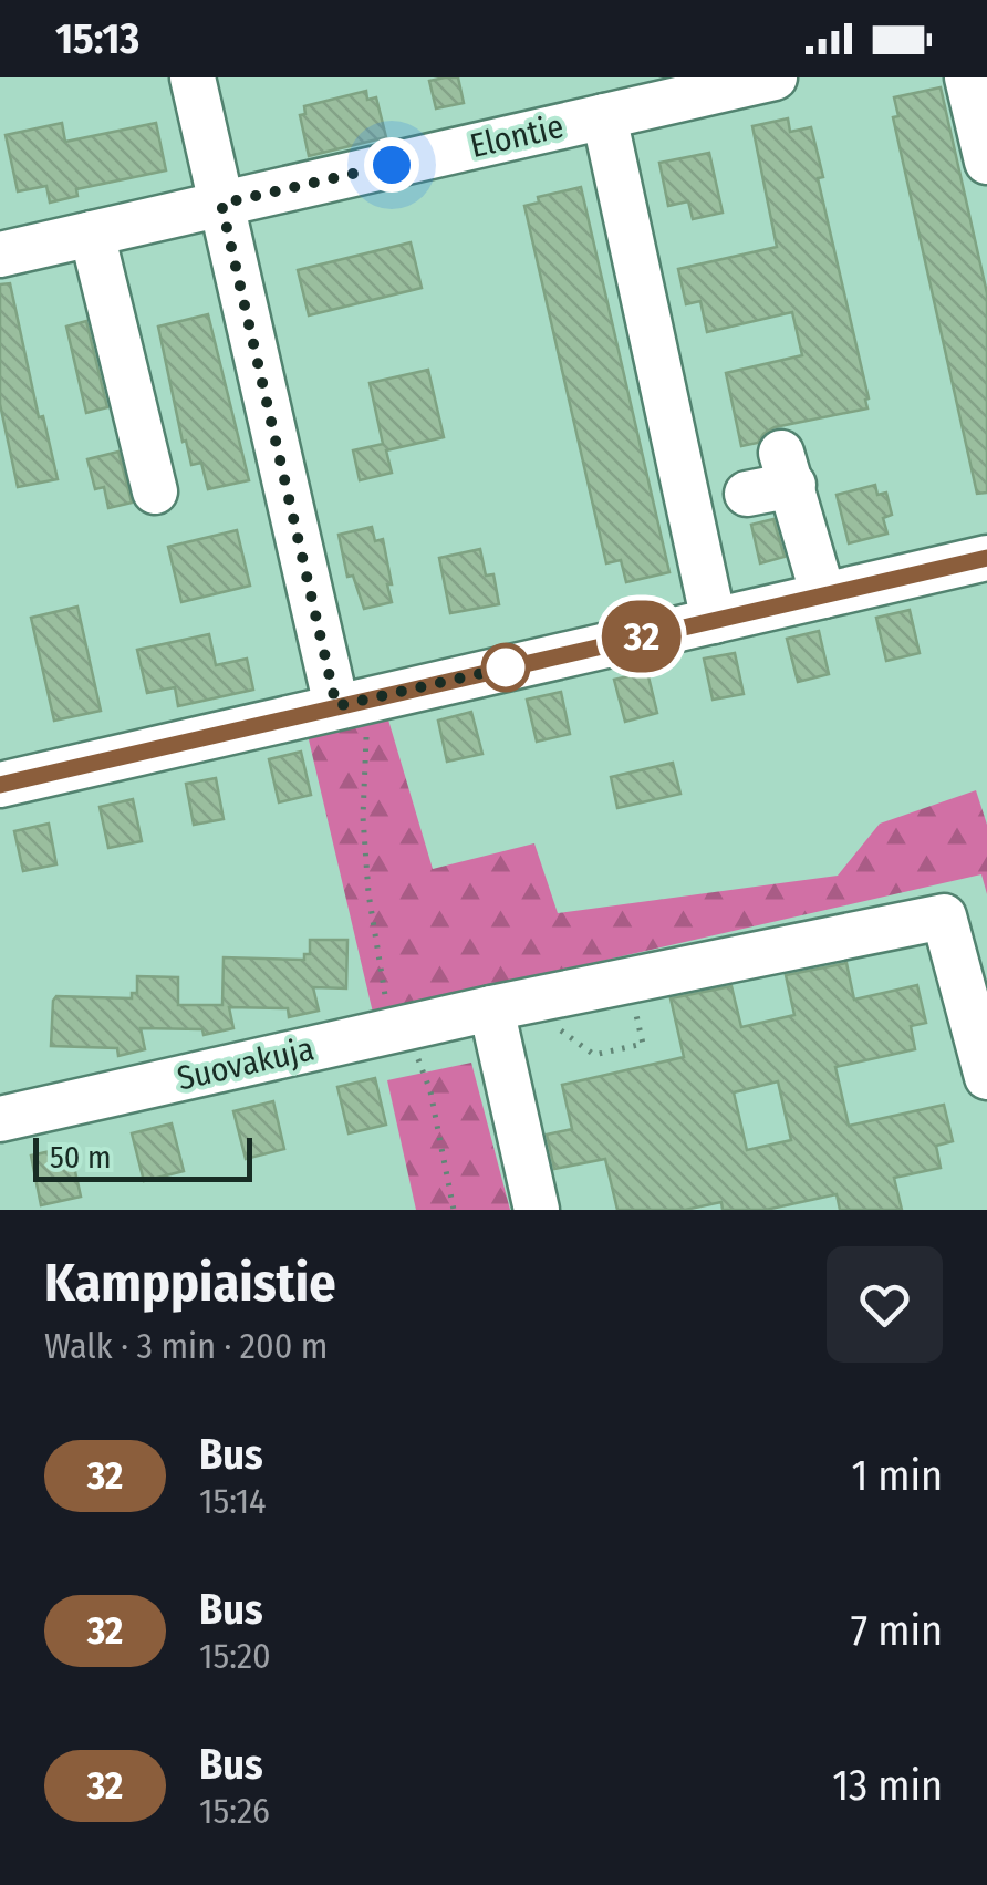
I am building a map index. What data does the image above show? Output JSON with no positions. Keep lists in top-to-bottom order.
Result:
{
  "streets": {
    "street": ["Elontie", "Suovakuja"]
  },
  "lines": ["bus line 32"],
  "scale_bar": "50 m",
  "page": {
    "status": "15:13",
    "on_map": "32",
    "scale": "50 m",
    "heading": ["Kamppiaistie", "Walk · 3 min · 200 m"],
    "list": [
      {
        "mark": "32",
        "name": "Bus",
        "note": "15:14",
        "value": "1 min"
      },
      {
        "mark": "32",
        "name": "Bus",
        "note": "15:20",
        "value": "7 min"
      },
      {
        "mark": "32",
        "name": "Bus",
        "note": "15:26",
        "value": "13 min"
      }
    ]
  }
}
